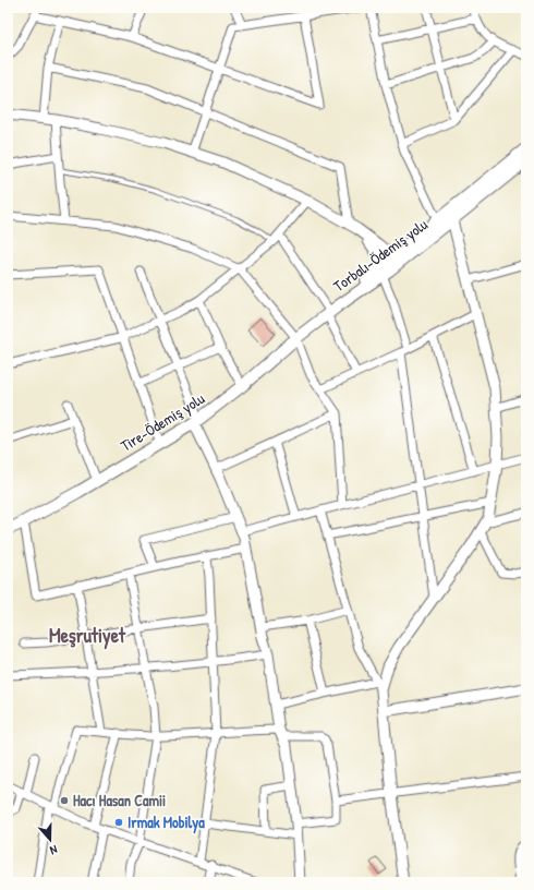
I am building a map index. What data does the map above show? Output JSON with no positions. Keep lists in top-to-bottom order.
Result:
{
  "streets": {
    "main road": ["Torbalı-Ödemiş yolu", "Tire-Ödemiş yolu"]
  },
  "crossings": [
    ["Torbalı-Ödemiş yolu", "Tire-Ödemiş yolu"]
  ],
  "districts": ["Meşrutiyet"],
  "places": ["Hacı Hasan Camii", "Irmak Mobilya"],
  "north": "bottom"
}
